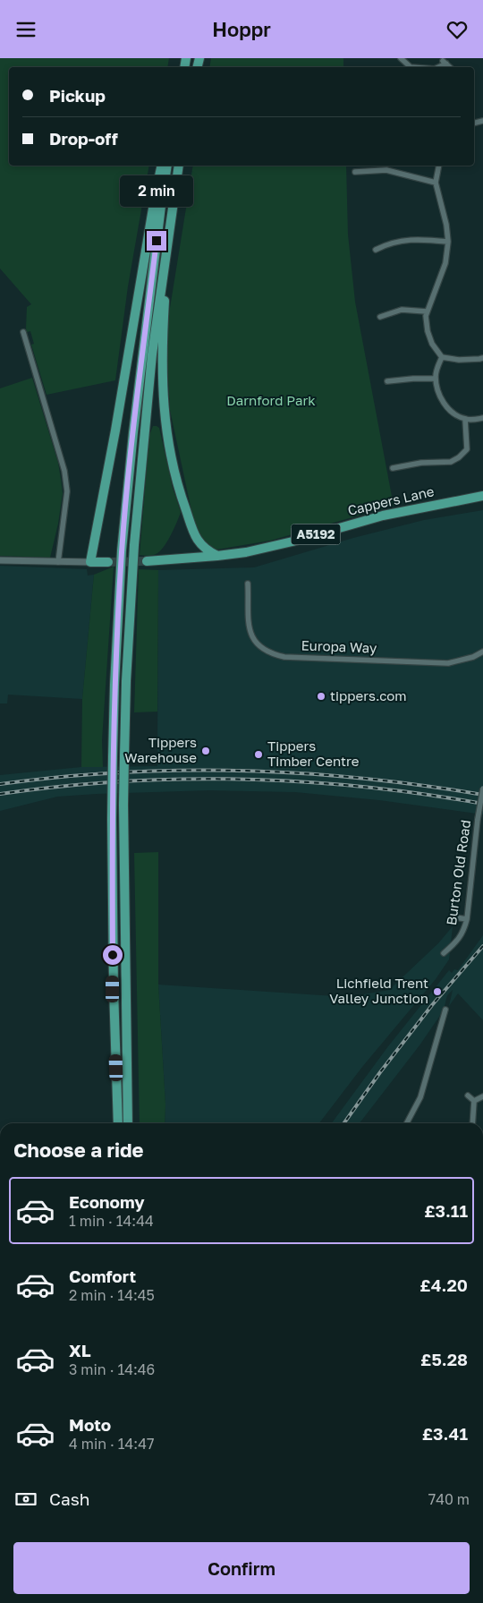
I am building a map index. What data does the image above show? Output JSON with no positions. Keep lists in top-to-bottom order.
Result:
{
  "streets": {
    "highway": ["Cappers Lane", "A5192"],
    "street": ["Europa Way", "Burton Old Road"]
  },
  "parks": ["Darnford Park"],
  "places": [
    "tippers.com",
    "Tippers Warehouse",
    "Tippers Timber Centre",
    "Lichfield Trent Valley Junction"
  ],
  "page": {
    "header": "Hoppr",
    "banner": ["Pickup", "Drop-off"],
    "bubble": "2 min",
    "heading": "Choose a ride",
    "list": [
      {
        "name": "Economy",
        "note": "1 min · 14:44",
        "value": "£3.11"
      },
      {
        "name": "Comfort",
        "note": "2 min · 14:45",
        "value": "£4.20"
      },
      {
        "name": "XL",
        "note": "3 min · 14:46",
        "value": "£5.28"
      },
      {
        "name": "Moto",
        "note": "4 min · 14:47",
        "value": "£3.41"
      }
    ],
    "pay": ["Cash", "740 m"],
    "buttons": "Confirm"
  }
}
